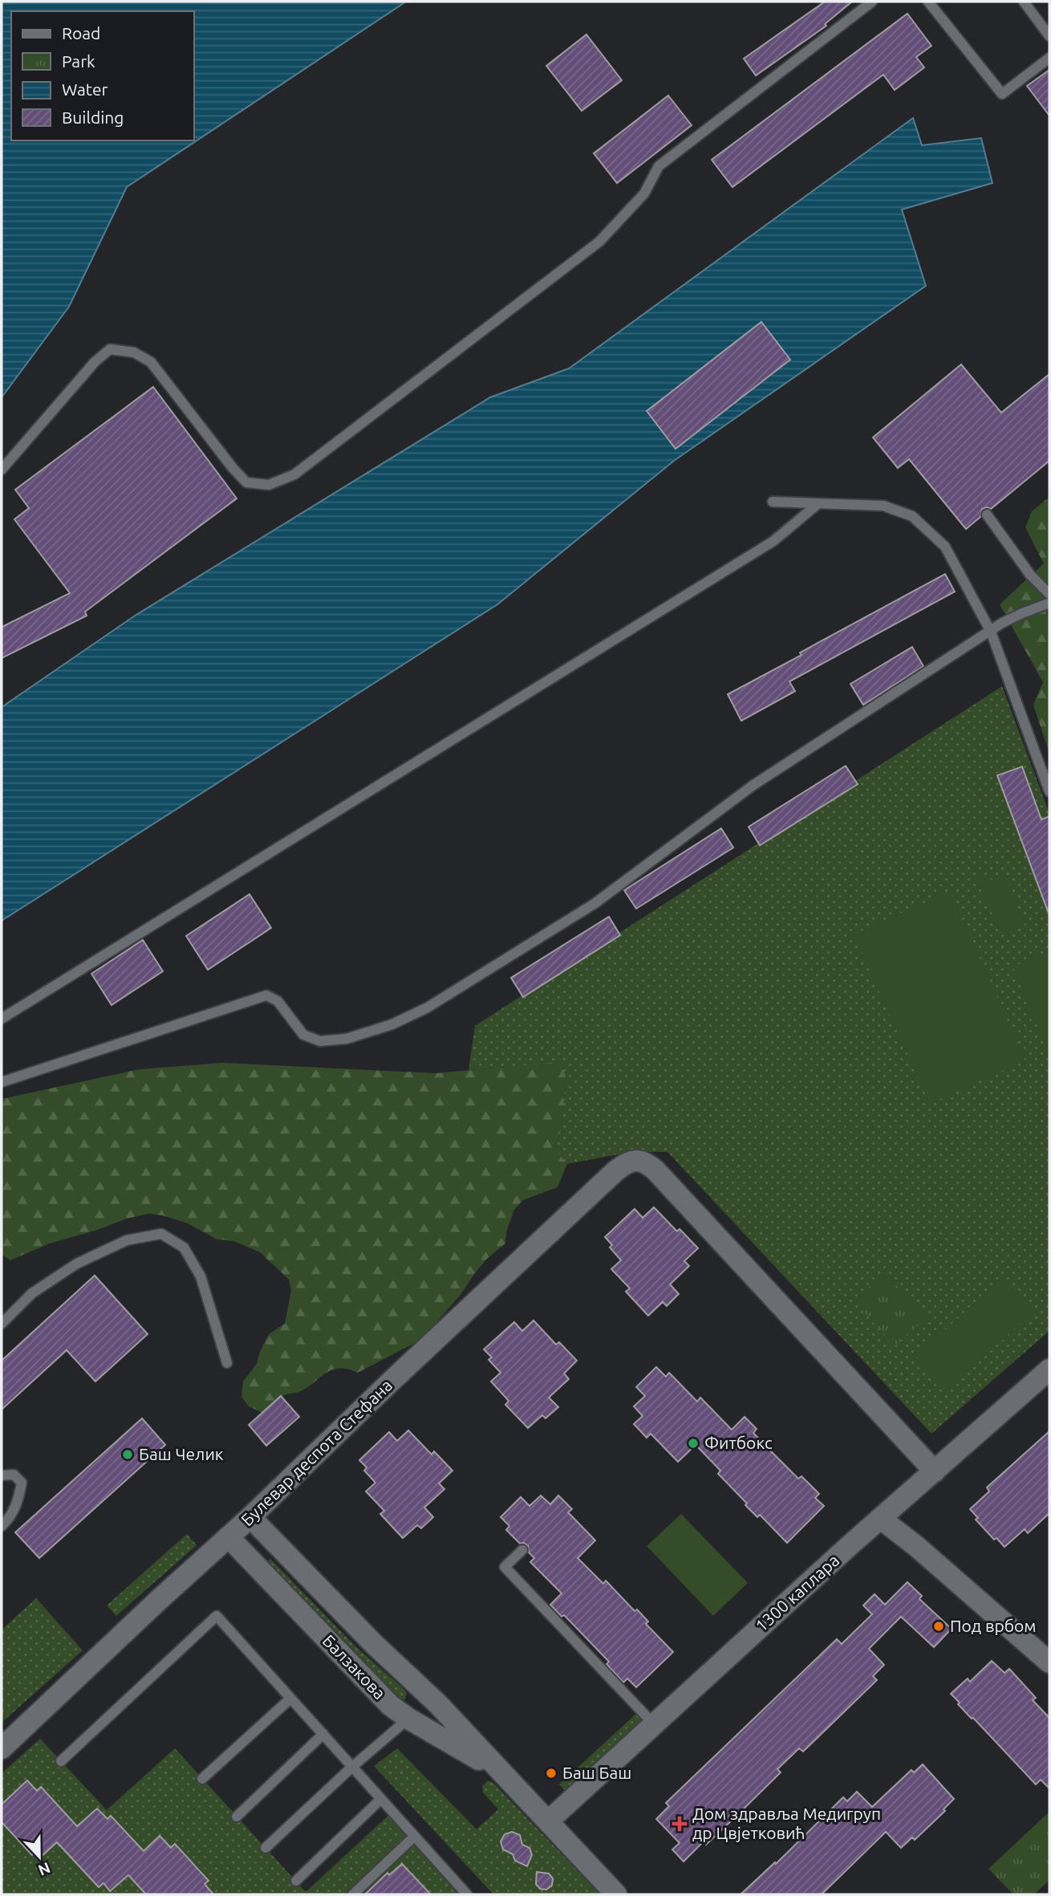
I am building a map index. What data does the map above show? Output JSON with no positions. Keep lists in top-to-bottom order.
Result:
{
  "streets": {
    "street": ["Булевар деспота Стефана", "1300 каплара", "Балзакова"]
  },
  "crossings": [
    ["Булевар деспота Стефана", "1300 каплара"],
    ["Булевар деспота Стефана", "Балзакова"],
    ["1300 каплара", "Балзакова"]
  ],
  "places": {
    "other": [
      "Фитбокс",
      "Баш Челик",
      "Под врбом",
      "Баш Баш"
    ],
    "health": ["Дом здравља Медигруп др Цвјетковић"]
  },
  "legend": [
    "Road",
    "Park",
    "Water",
    "Building"
  ],
  "north": "bottom"
}
